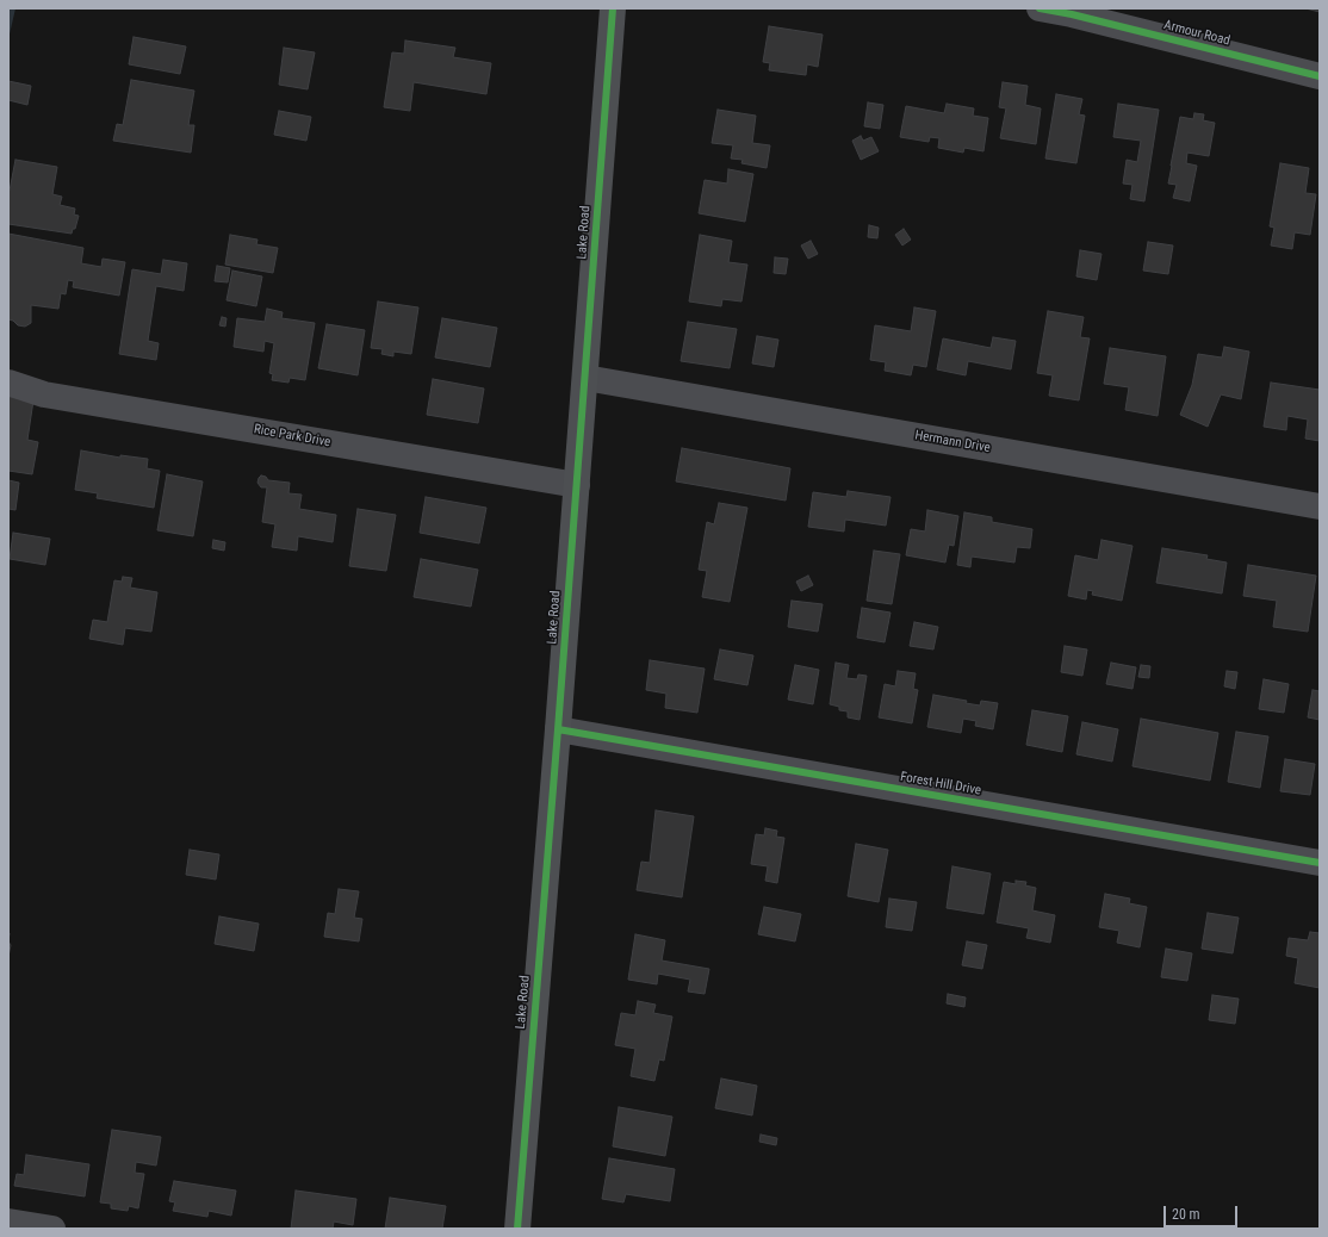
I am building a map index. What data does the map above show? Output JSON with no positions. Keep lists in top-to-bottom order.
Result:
{
  "streets": {
    "main road": ["Lake Road"],
    "street": [
      "Armour Road",
      "Rice Park Drive",
      "Hermann Drive",
      "Forest Hill Drive"
    ]
  },
  "crossings": [
    ["Lake Road", "Rice Park Drive"],
    ["Lake Road", "Hermann Drive"],
    ["Lake Road", "Forest Hill Drive"]
  ],
  "scale_bar": "20 m"
}
